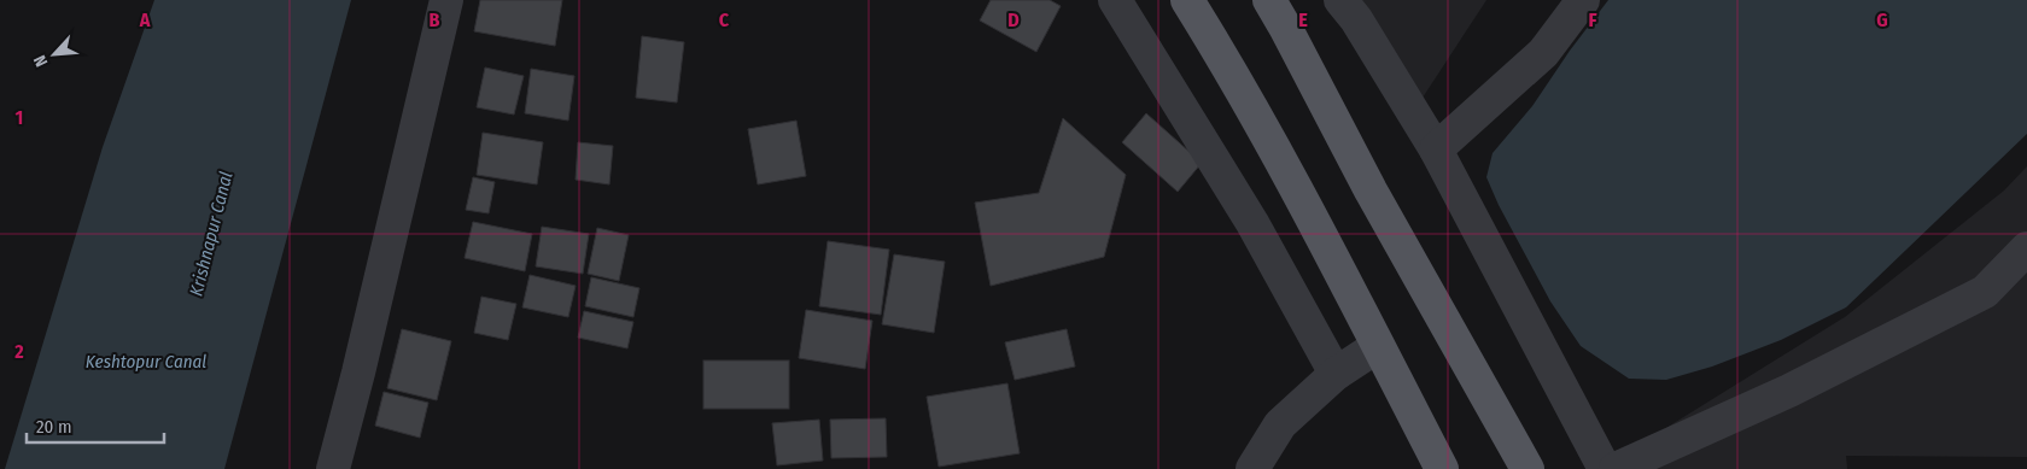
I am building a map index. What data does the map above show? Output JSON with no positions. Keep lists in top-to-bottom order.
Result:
{
  "water": ["Krishnapur Canal", "Keshtopur Canal"],
  "scale_bar": "20 m",
  "north": "bottom left",
  "grid": {
    "columns": [
      "A",
      "B",
      "C",
      "D",
      "E",
      "F",
      "G"
    ],
    "rows": ["1", "2"]
  }
}
